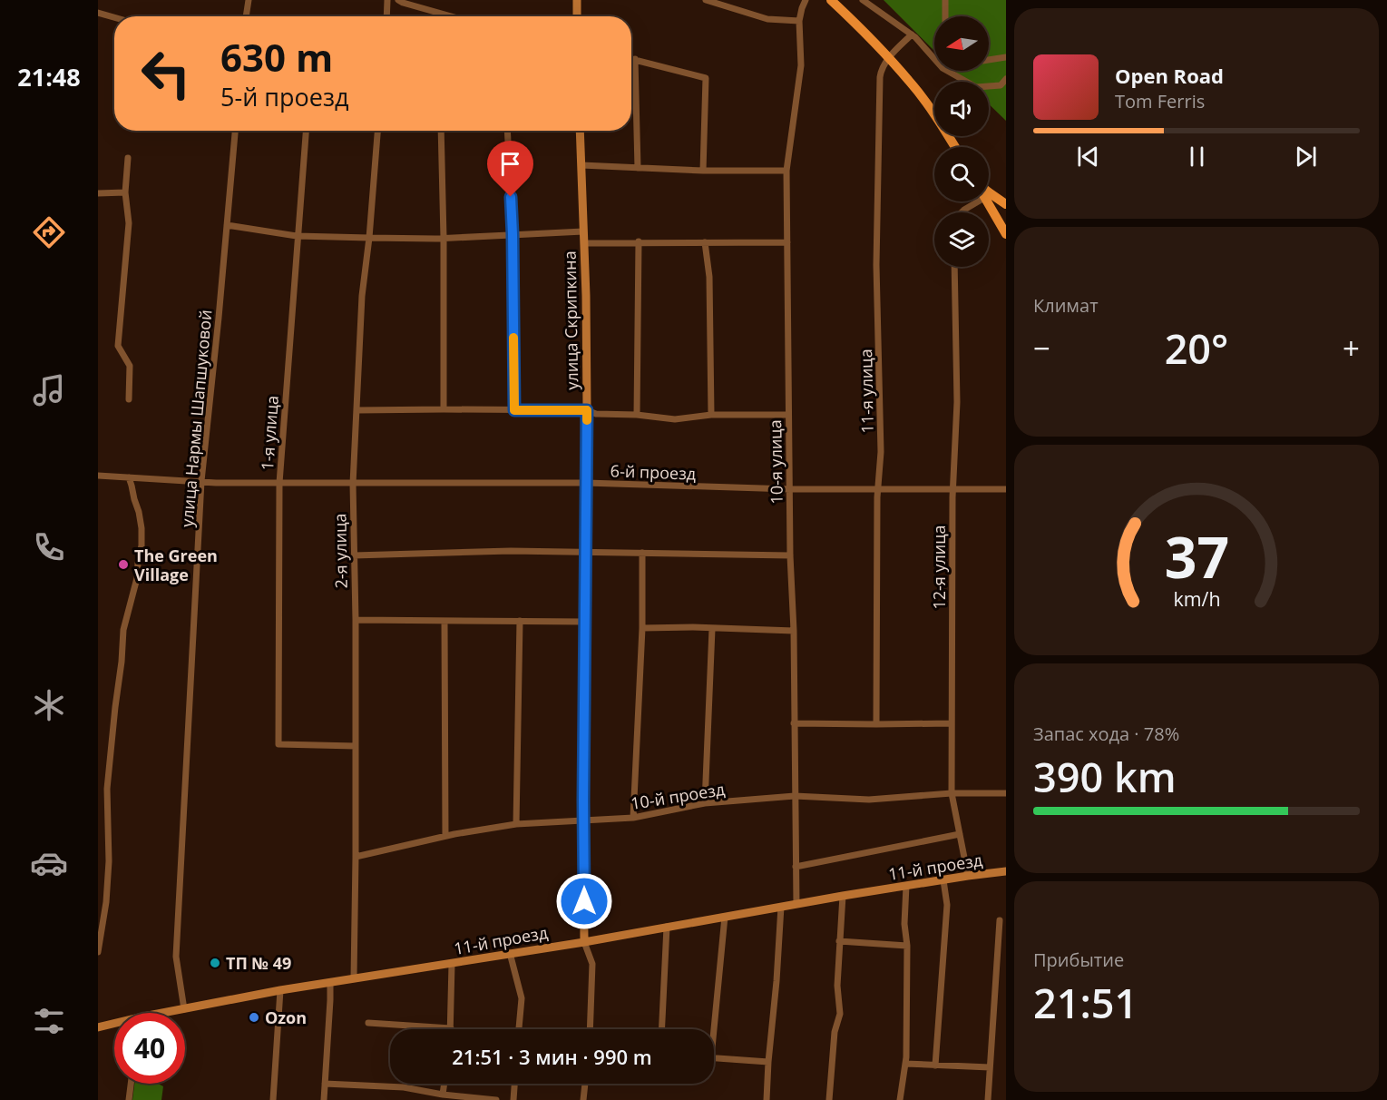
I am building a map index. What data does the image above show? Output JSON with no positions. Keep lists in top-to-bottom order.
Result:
{
  "streets": {
    "street": [
      "улица Скрипкина",
      "11-я улица",
      "улица Нармы Шапшуковой",
      "1-я улица",
      "10-я улица",
      "6-й проезд",
      "2-я улица",
      "12-я улица",
      "10-й проезд",
      "11-й проезд"
    ]
  },
  "crossings": [
    ["улица Скрипкина", "6-й проезд"],
    ["улица Скрипкина", "10-й проезд"],
    ["улица Скрипкина", "11-й проезд"],
    ["11-я улица", "6-й проезд"],
    ["улица Нармы Шапшуковой", "6-й проезд"],
    ["улица Нармы Шапшуковой", "11-й проезд"],
    ["1-я улица", "6-й проезд"],
    ["1-я улица", "2-я улица"],
    ["10-я улица", "6-й проезд"],
    ["10-я улица", "10-й проезд"],
    ["10-я улица", "11-й проезд"],
    ["6-й проезд", "2-я улица"],
    ["6-й проезд", "12-я улица"],
    ["2-я улица", "10-й проезд"],
    ["2-я улица", "11-й проезд"],
    ["12-я улица", "10-й проезд"],
    ["12-я улица", "11-й проезд"]
  ],
  "places": ["The Green Village", "ТП № 49", "Ozon"],
  "north": "left",
  "page": {
    "tabs": "21:48",
    "turn": ["630 m", "5-й проезд"],
    "song": ["Open Road", "Tom Ferris"],
    "tile": [
      "Климат",
      ["Запас хода · 78%", "390 km"],
      ["Прибытие", "21:51"]
    ],
    "heat": ["−", "20°", "+"],
    "limit": "40",
    "trip": "21:51 · 3 мин · 990 m",
    "gauge": ["37", "km/h"]
  }
}
